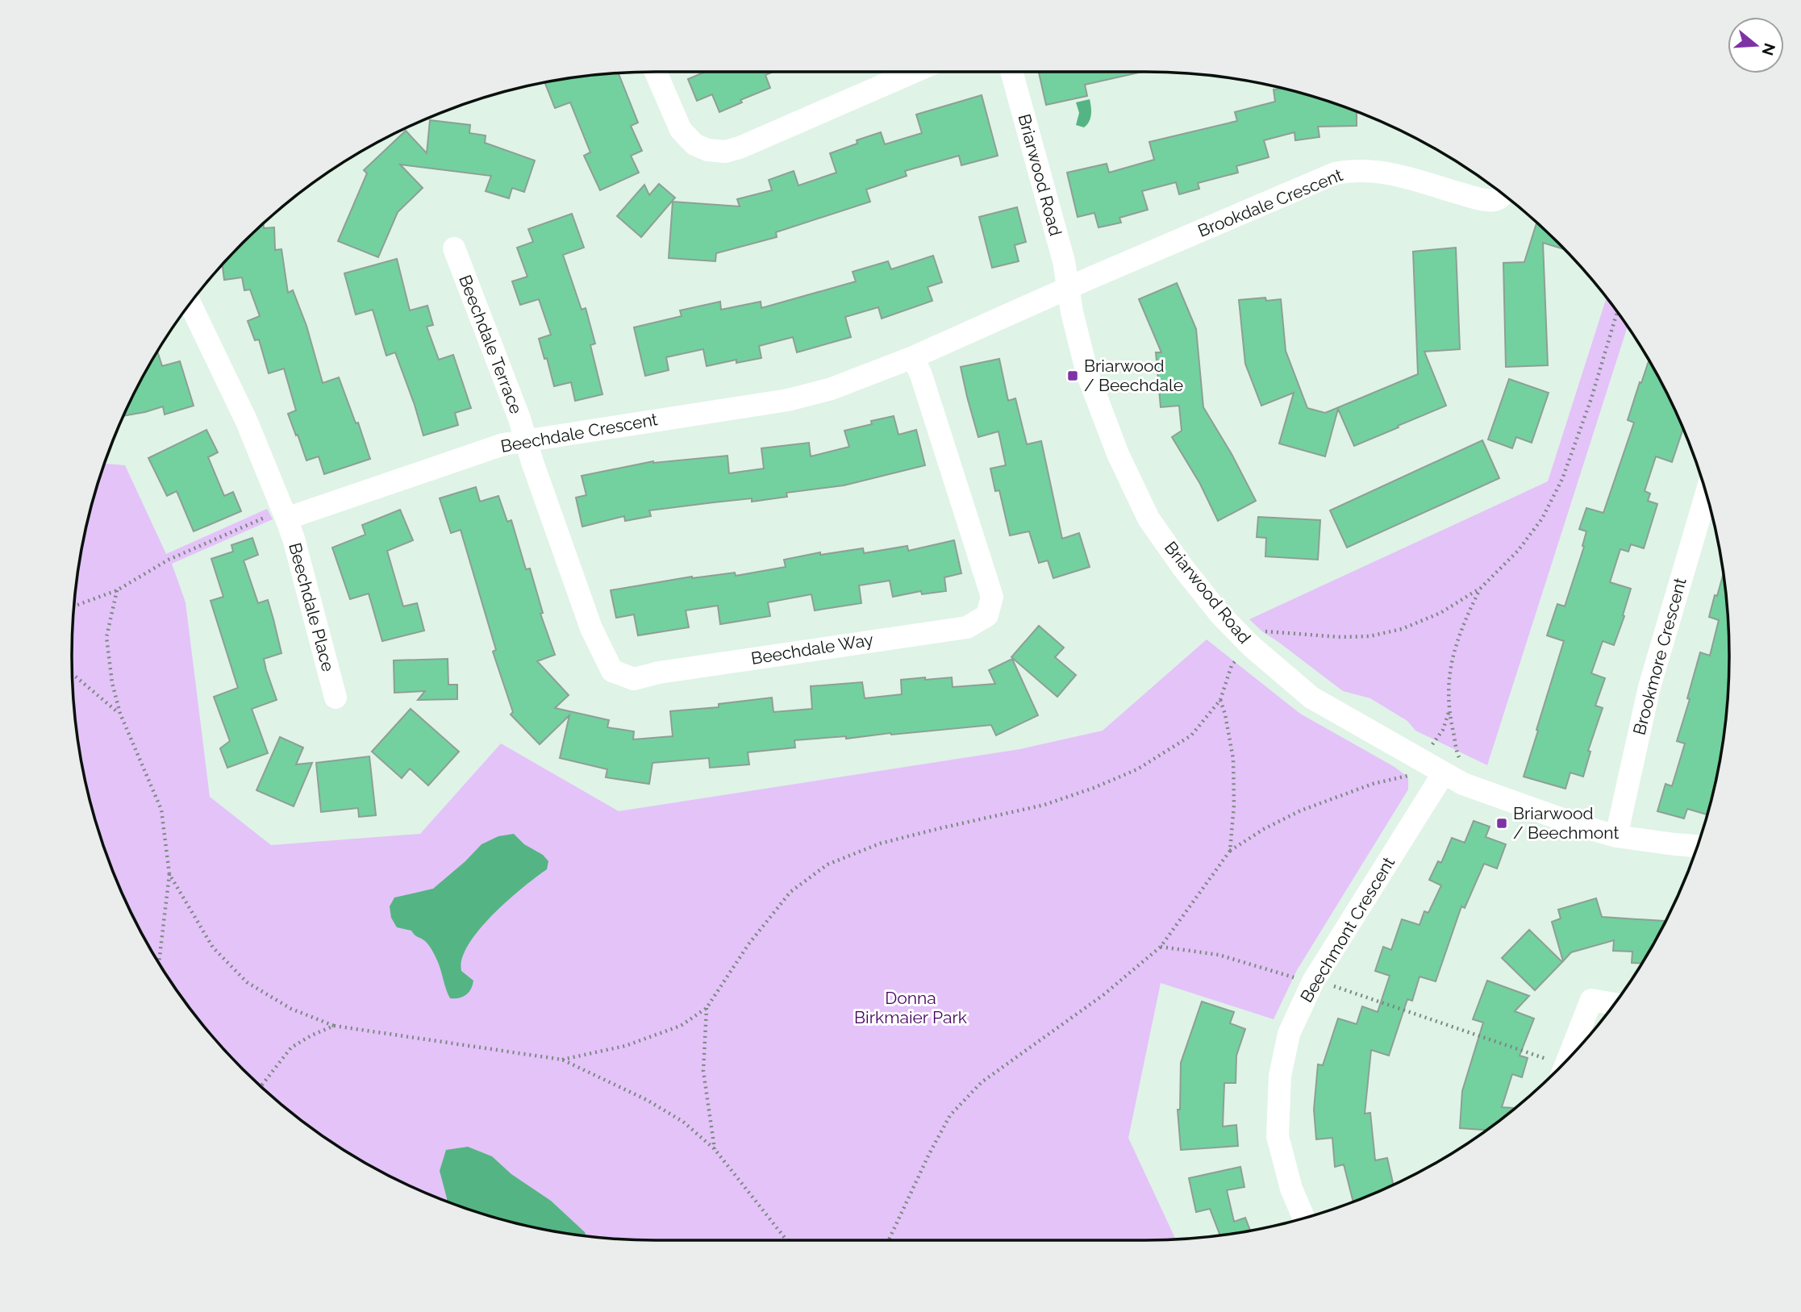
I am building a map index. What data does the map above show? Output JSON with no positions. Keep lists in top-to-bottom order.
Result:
{
  "streets": {
    "street": [
      "Briarwood Road",
      "Brookdale Crescent",
      "Beechdale Terrace",
      "Beechdale Crescent",
      "Beechdale Place",
      "Beechdale Way",
      "Brookmore Crescent",
      "Beechmont Crescent"
    ]
  },
  "crossings": [
    ["Briarwood Road", "Brookdale Crescent"],
    ["Briarwood Road", "Beechdale Crescent"],
    ["Briarwood Road", "Brookmore Crescent"],
    ["Briarwood Road", "Beechmont Crescent"],
    ["Brookdale Crescent", "Beechdale Crescent"],
    ["Beechdale Terrace", "Beechdale Crescent"],
    ["Beechdale Terrace", "Beechdale Way"],
    ["Beechdale Crescent", "Beechdale Place"],
    ["Beechdale Crescent", "Beechdale Way"]
  ],
  "parks": ["Donna Birkmaier Park"],
  "places": {
    "transit": ["Briarwood / Beechdale", "Briarwood / Beechmont"]
  },
  "north": "right"
}
